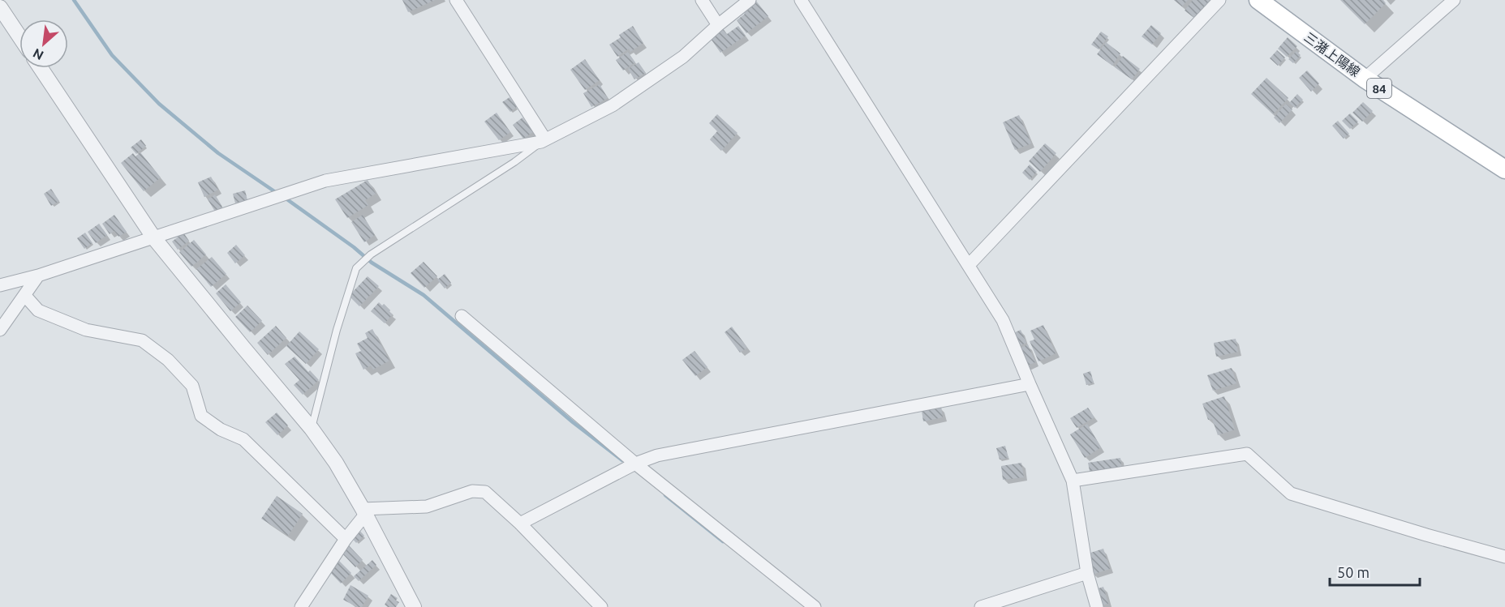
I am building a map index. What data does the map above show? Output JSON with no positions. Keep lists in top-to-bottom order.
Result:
{
  "streets": {
    "main road": ["三潴上陽線", "84"]
  },
  "scale_bar": "50 m",
  "north": "bottom left"
}
